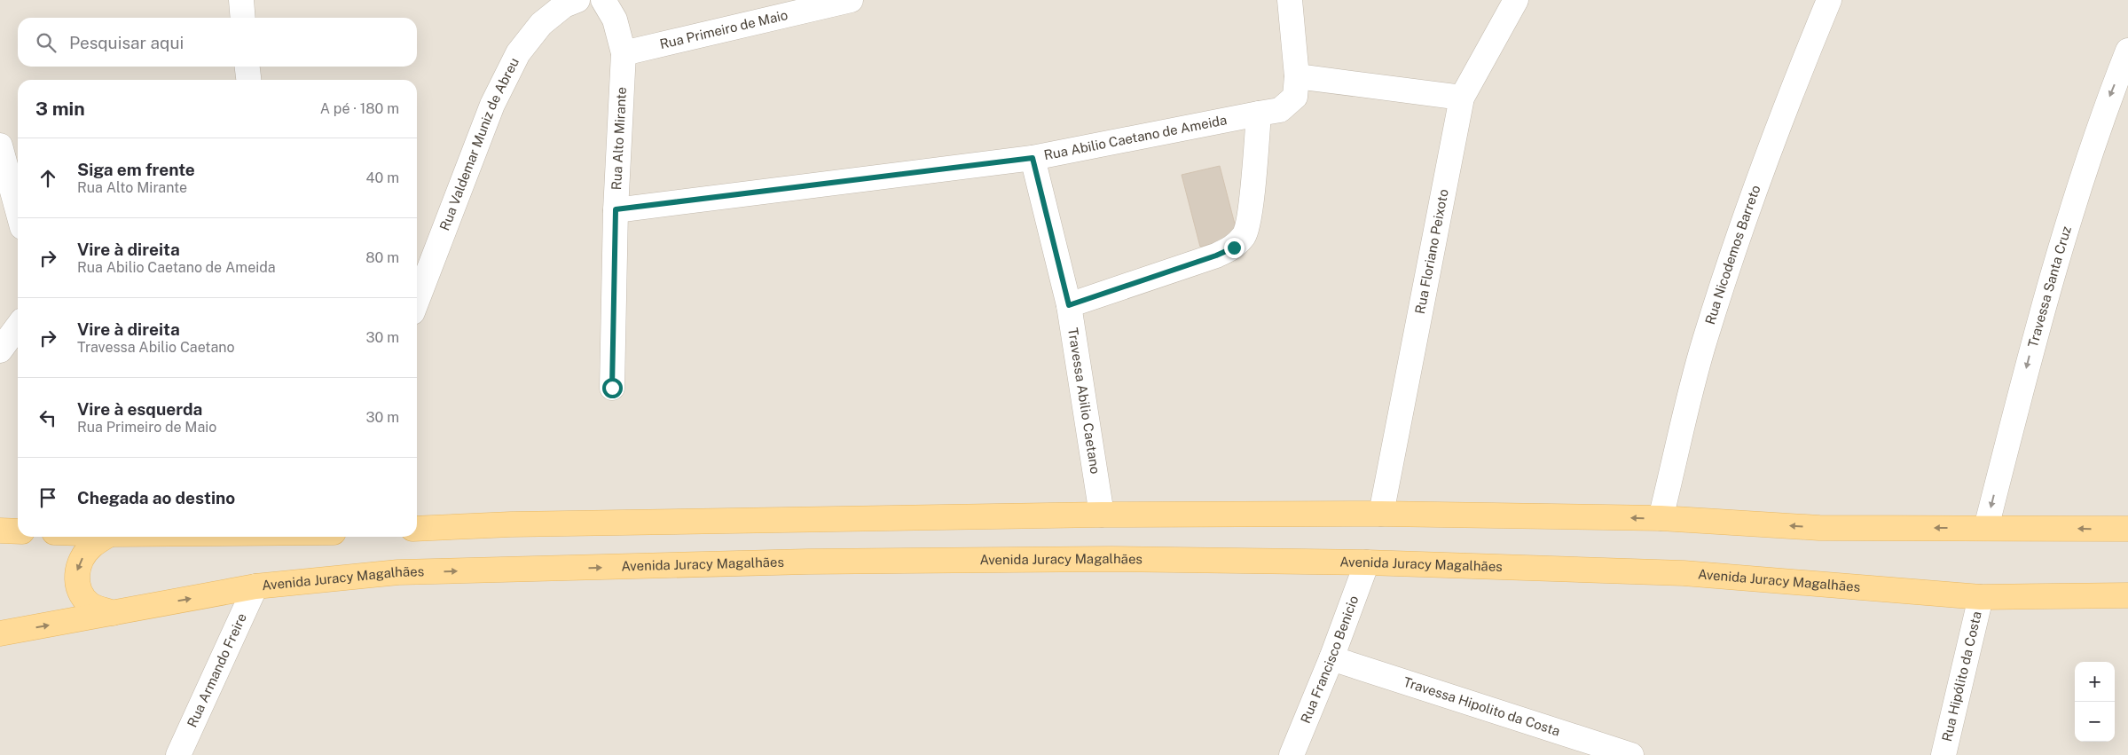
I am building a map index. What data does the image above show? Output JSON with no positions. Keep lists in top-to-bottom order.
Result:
{
  "streets": {
    "main road": ["Avenida Juracy Magalhães"],
    "street": [
      "Rua Primeiro de Maio",
      "Rua Abilio Caetano de Ameida",
      "Rua Alto Mirante",
      "Rua Valdemar Muniz de Abreu",
      "Rua Floriano Peixoto",
      "Rua Nicodemos Barreto",
      "Travessa Santa Cruz",
      "Travessa Abilio Caetano",
      "Rua Francisco Benicio",
      "Rua Armando Freire",
      "Rua Hipólito da Costa",
      "Travessa Hipolito da Costa"
    ]
  },
  "crossings": [
    ["Rua Primeiro de Maio", "Rua Alto Mirante"],
    ["Rua Abilio Caetano de Ameida", "Rua Alto Mirante"],
    ["Rua Abilio Caetano de Ameida", "Travessa Abilio Caetano"],
    ["Avenida Juracy Magalhães", "Rua Francisco Benicio"],
    ["Avenida Juracy Magalhães", "Rua Armando Freire"],
    ["Avenida Juracy Magalhães", "Rua Hipólito da Costa"],
    ["Rua Francisco Benicio", "Travessa Hipolito da Costa"]
  ],
  "one_way": ["Travessa Santa Cruz"],
  "page": {
    "search": "Pesquisar aqui",
    "heading": ["3 min", "A pé · 180 m"],
    "list": [
      ["Siga em frente", "Rua Alto Mirante", "40 m"],
      ["Vire à direita", "Rua Abilio Caetano de Ameida", "80 m"],
      ["Vire à direita", "Travessa Abilio Caetano", "30 m"],
      ["Vire à esquerda", "Rua Primeiro de Maio", "30 m"],
      "Chegada ao destino"
    ],
    "map_buttons": ["+", "−"]
  }
}
